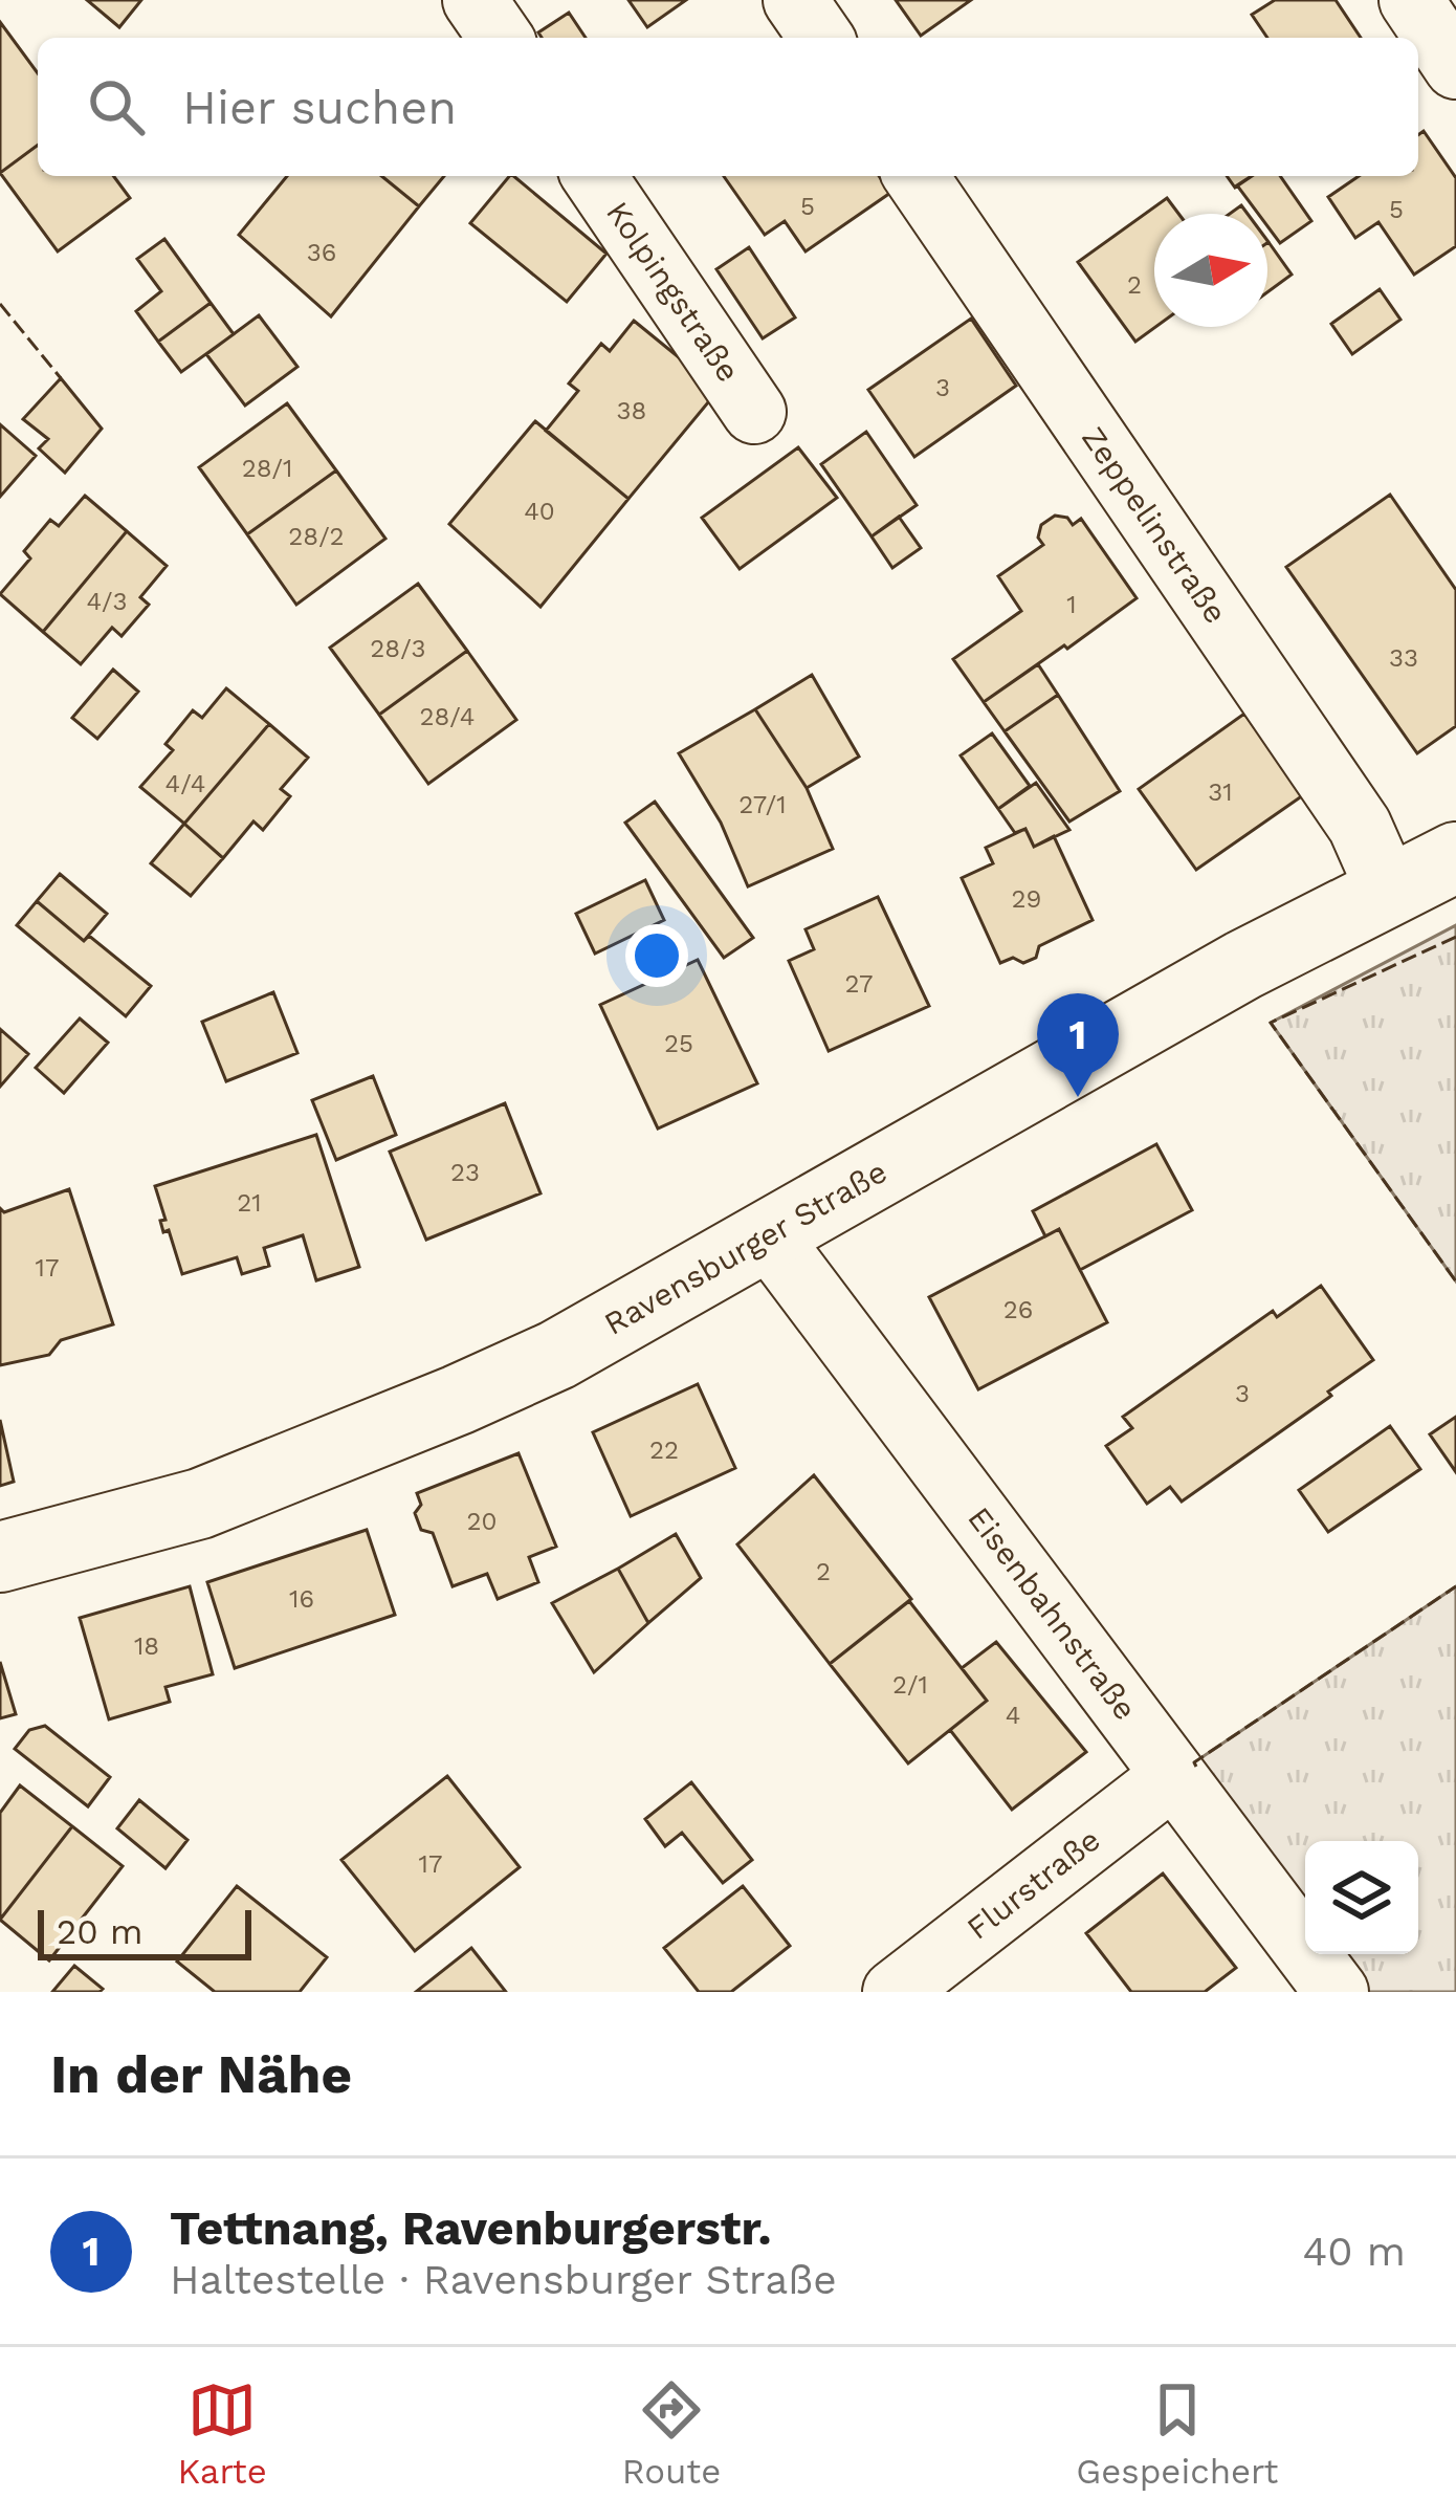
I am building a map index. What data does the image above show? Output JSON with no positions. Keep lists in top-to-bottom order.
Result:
{
  "streets": {
    "street": [
      "Kolpingstraße",
      "Zeppelinstraße",
      "Ravensburger Straße",
      "Eisenbahnstraße",
      "Flurstraße"
    ]
  },
  "crossings": [
    ["Zeppelinstraße", "Ravensburger Straße"],
    ["Ravensburger Straße", "Eisenbahnstraße"],
    ["Eisenbahnstraße", "Flurstraße"]
  ],
  "house_numbers": [
    "5",
    "5",
    "36",
    "2",
    "3",
    "38",
    "28/1",
    "40",
    "28/2",
    "4/3",
    "1",
    "28/3",
    "33",
    "28/4",
    "4/4",
    "31",
    "27/1",
    "29",
    "27",
    "25",
    "23",
    "21",
    "17",
    "26",
    "3",
    "22",
    "20",
    "2",
    "16",
    "18",
    "2/1",
    "4",
    "17"
  ],
  "scale_bar": "20 m",
  "north": "right",
  "page": {
    "search": "Hier suchen",
    "pins": "1",
    "scale": "20 m",
    "heading": "In der Nähe",
    "list": [
      {
        "mark": "1",
        "name": "Tettnang, Ravenburgerstr.",
        "note": "Haltestelle · Ravensburger Straße",
        "value": "40 m"
      }
    ],
    "nav": ["Karte", "Route", "Gespeichert"]
  }
}
